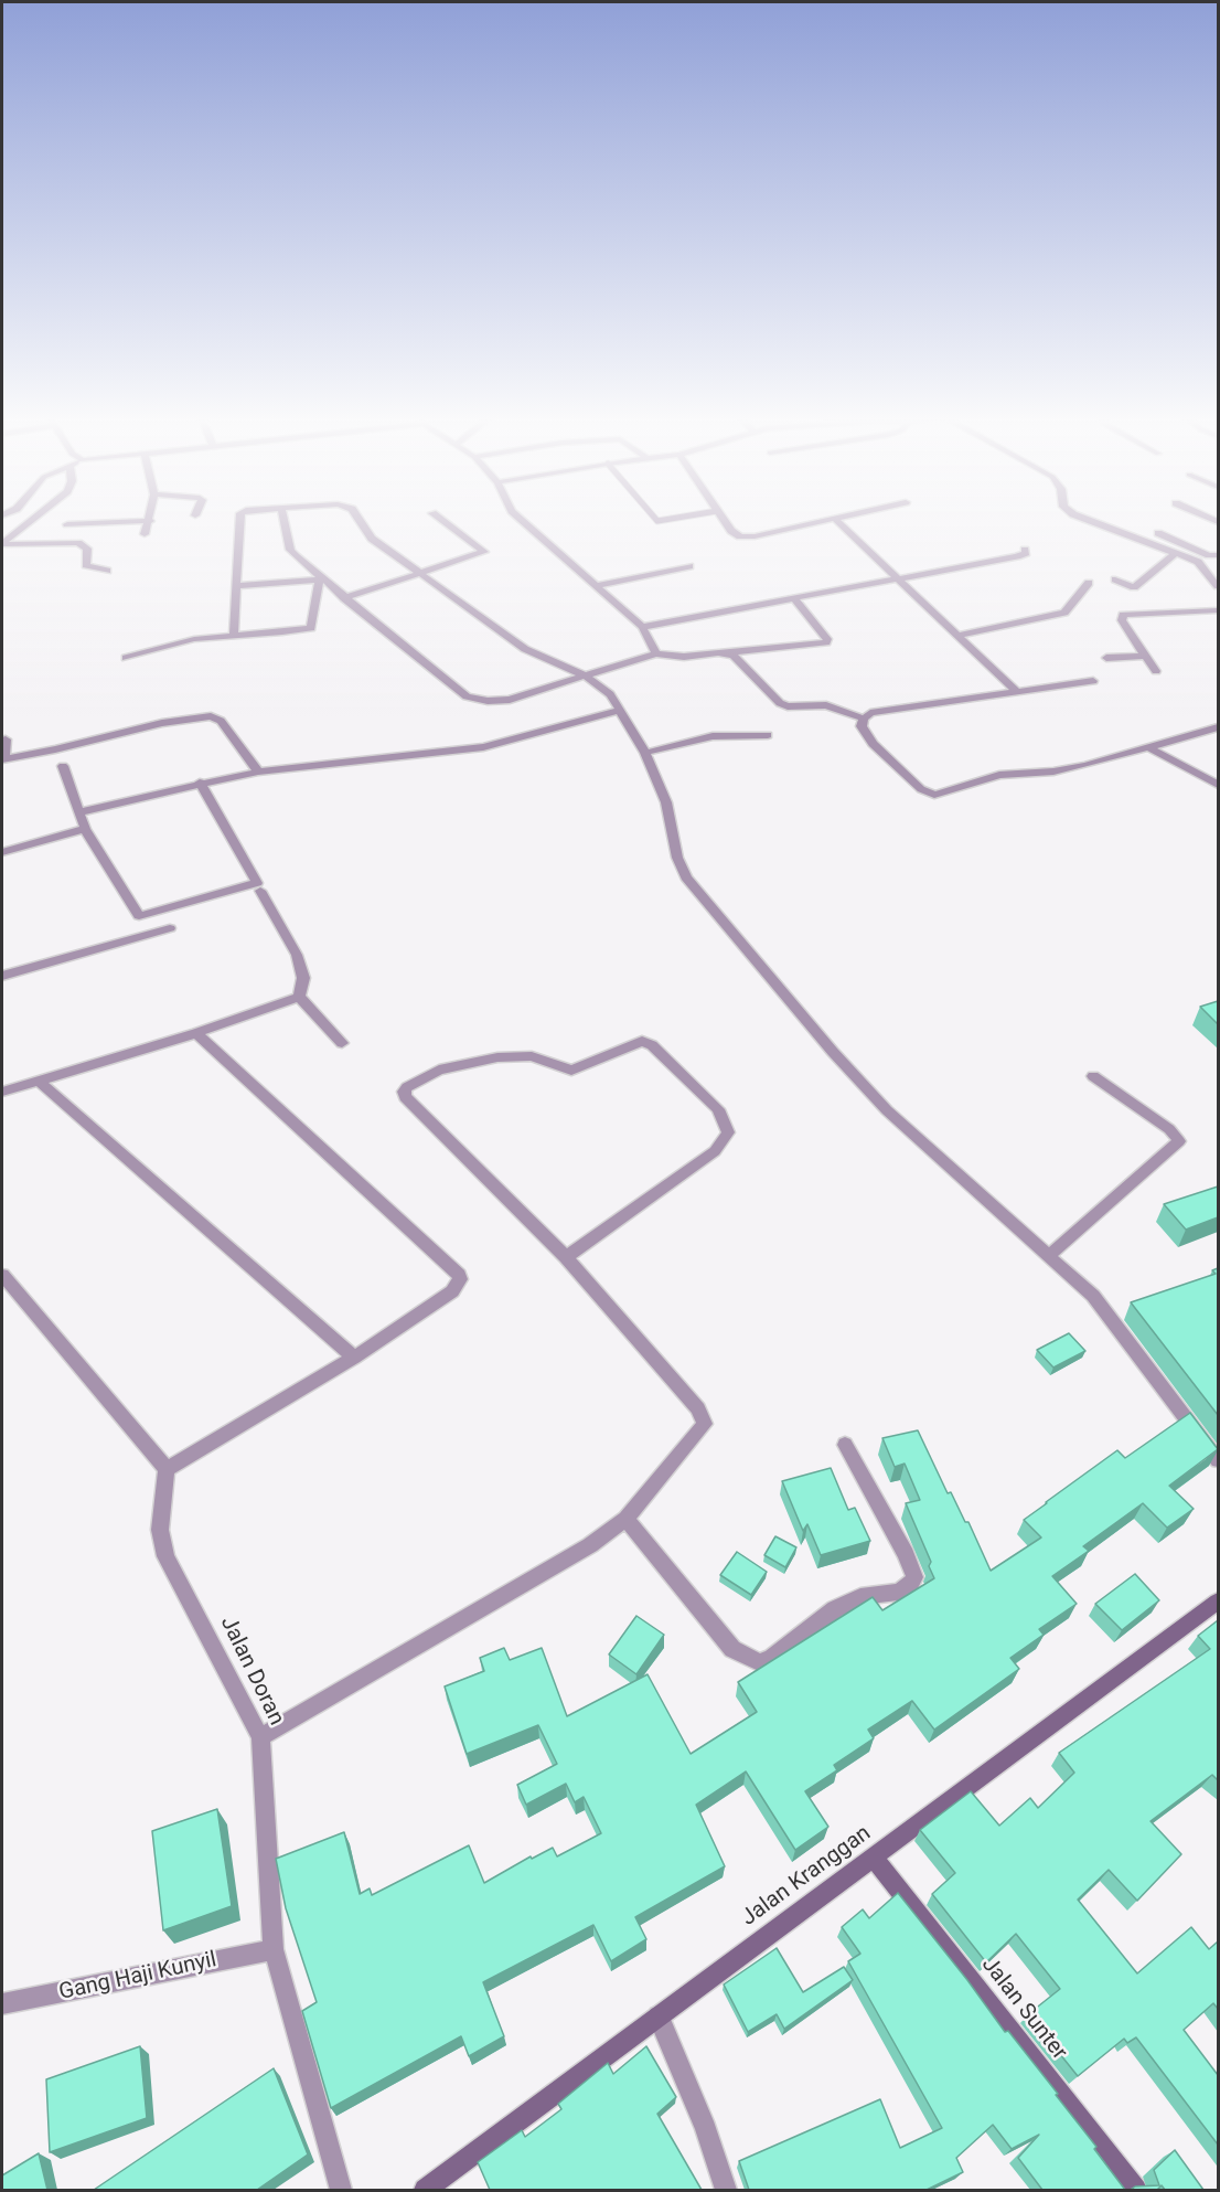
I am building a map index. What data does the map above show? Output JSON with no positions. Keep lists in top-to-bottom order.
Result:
{
  "streets": {
    "main road": ["Jalan Kranggan", "Jalan Sunter"],
    "street": ["Jalan Doran", "Gang Haji Kunyil"]
  },
  "crossings": [
    ["Jalan Doran", "Gang Haji Kunyil"],
    ["Jalan Kranggan", "Jalan Sunter"]
  ]
}
